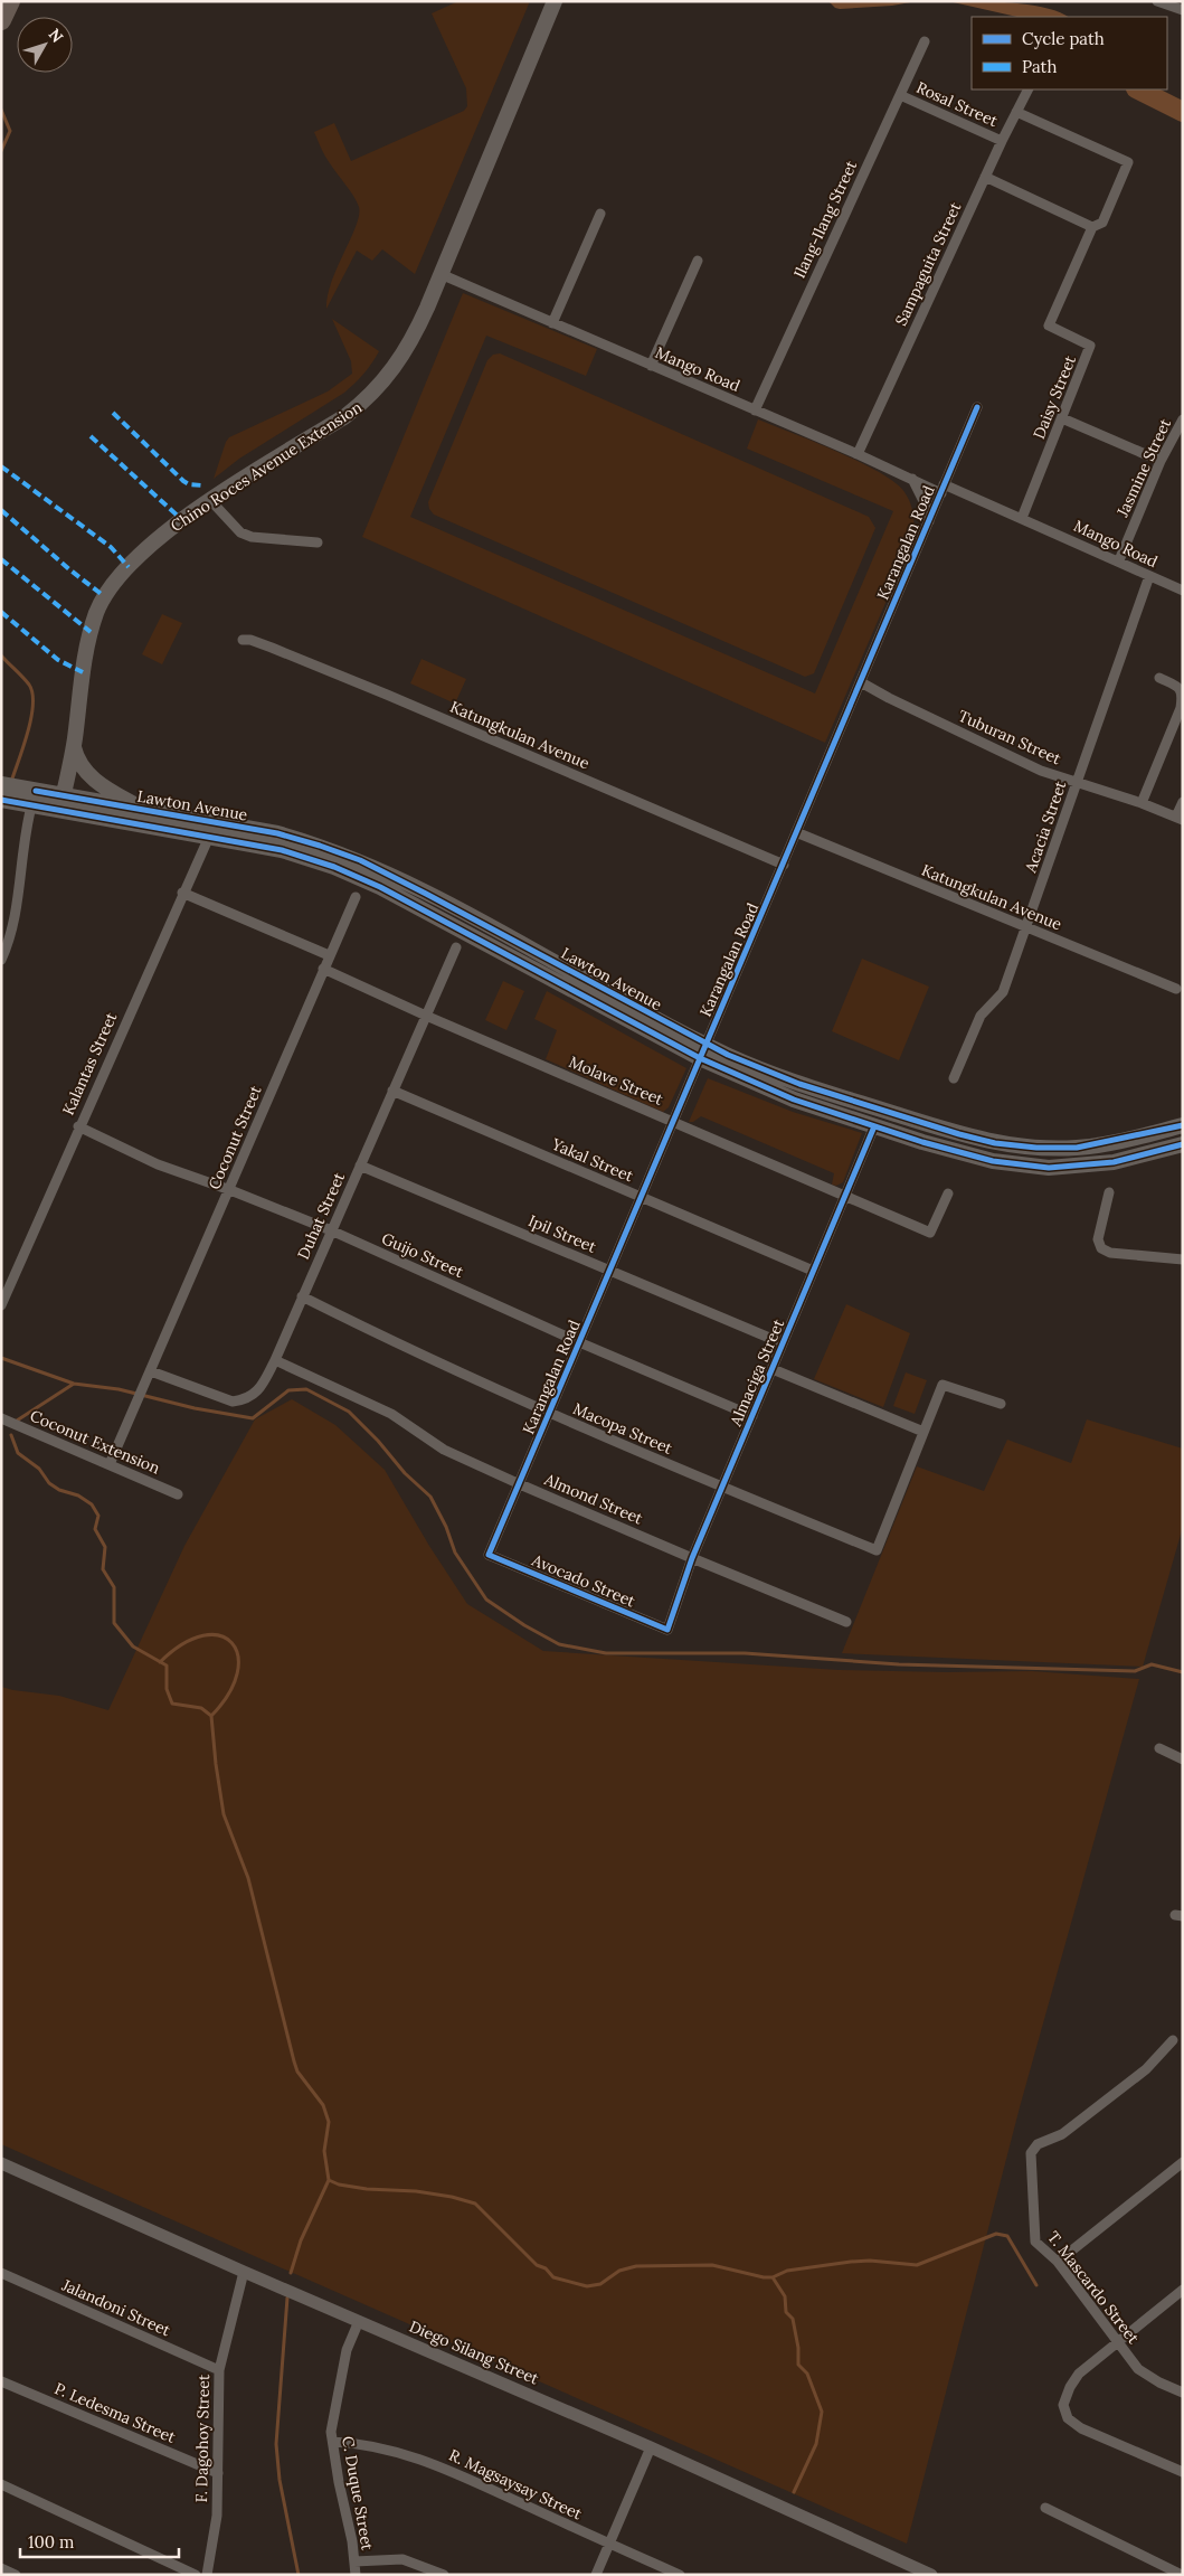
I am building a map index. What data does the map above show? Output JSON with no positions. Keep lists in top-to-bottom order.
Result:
{
  "streets": {
    "main road": ["Chino Roces Avenue Extension", "Lawton Avenue"],
    "street": [
      "Rosal Street",
      "Ilang-Ilang Street",
      "Sampaguita Street",
      "Mango Road",
      "Daisy Street",
      "Jasmine Street",
      "Karangalan Road",
      "Katungkulan Avenue",
      "Tuburan Street",
      "Acacia Street",
      "Kalantas Street",
      "Molave Street",
      "Coconut Street",
      "Yakal Street",
      "Duhat Street",
      "Ipil Street",
      "Guijo Street",
      "Almaciga Street",
      "Macopa Street",
      "Coconut Extension",
      "Almond Street",
      "Avocado Street",
      "T. Mascardo Street",
      "Jalandoni Street",
      "Diego Silang Street",
      "P. Ledesma Street",
      "F. Dagohoy Street",
      "R. Magsaysay Street",
      "C. Duque Street"
    ]
  },
  "crossings": [
    ["Rosal Street", "Ilang-Ilang Street"],
    ["Rosal Street", "Sampaguita Street"],
    ["Ilang-Ilang Street", "Mango Road"],
    ["Sampaguita Street", "Mango Road"],
    ["Sampaguita Street", "Daisy Street"],
    ["Mango Road", "Daisy Street"],
    ["Mango Road", "Chino Roces Avenue Extension"],
    ["Mango Road", "Jasmine Street"],
    ["Mango Road", "Karangalan Road"],
    ["Mango Road", "Acacia Street"],
    ["Chino Roces Avenue Extension", "Lawton Avenue"],
    ["Karangalan Road", "Katungkulan Avenue"],
    ["Karangalan Road", "Tuburan Street"],
    ["Karangalan Road", "Lawton Avenue"],
    ["Karangalan Road", "Molave Street"],
    ["Karangalan Road", "Yakal Street"],
    ["Karangalan Road", "Ipil Street"],
    ["Karangalan Road", "Guijo Street"],
    ["Karangalan Road", "Macopa Street"],
    ["Karangalan Road", "Almond Street"],
    ["Karangalan Road", "Avocado Street"],
    ["Katungkulan Avenue", "Acacia Street"],
    ["Tuburan Street", "Acacia Street"],
    ["Lawton Avenue", "Kalantas Street"],
    ["Lawton Avenue", "Almaciga Street"],
    ["Kalantas Street", "Guijo Street"],
    ["Molave Street", "Coconut Street"],
    ["Molave Street", "Duhat Street"],
    ["Molave Street", "Almaciga Street"],
    ["Coconut Street", "Duhat Street"],
    ["Coconut Street", "Guijo Street"],
    ["Coconut Street", "Coconut Extension"],
    ["Yakal Street", "Duhat Street"],
    ["Yakal Street", "Almaciga Street"],
    ["Duhat Street", "Ipil Street"],
    ["Duhat Street", "Guijo Street"],
    ["Duhat Street", "Macopa Street"],
    ["Duhat Street", "Almond Street"],
    ["Ipil Street", "Almaciga Street"],
    ["Guijo Street", "Almaciga Street"],
    ["Almaciga Street", "Macopa Street"],
    ["Almaciga Street", "Almond Street"],
    ["Almaciga Street", "Avocado Street"],
    ["Jalandoni Street", "F. Dagohoy Street"],
    ["Diego Silang Street", "F. Dagohoy Street"],
    ["Diego Silang Street", "C. Duque Street"],
    ["P. Ledesma Street", "F. Dagohoy Street"],
    ["R. Magsaysay Street", "C. Duque Street"]
  ],
  "legend": ["Cycle path", "Path"],
  "scale_bar": "100 m",
  "north": "top right"
}
